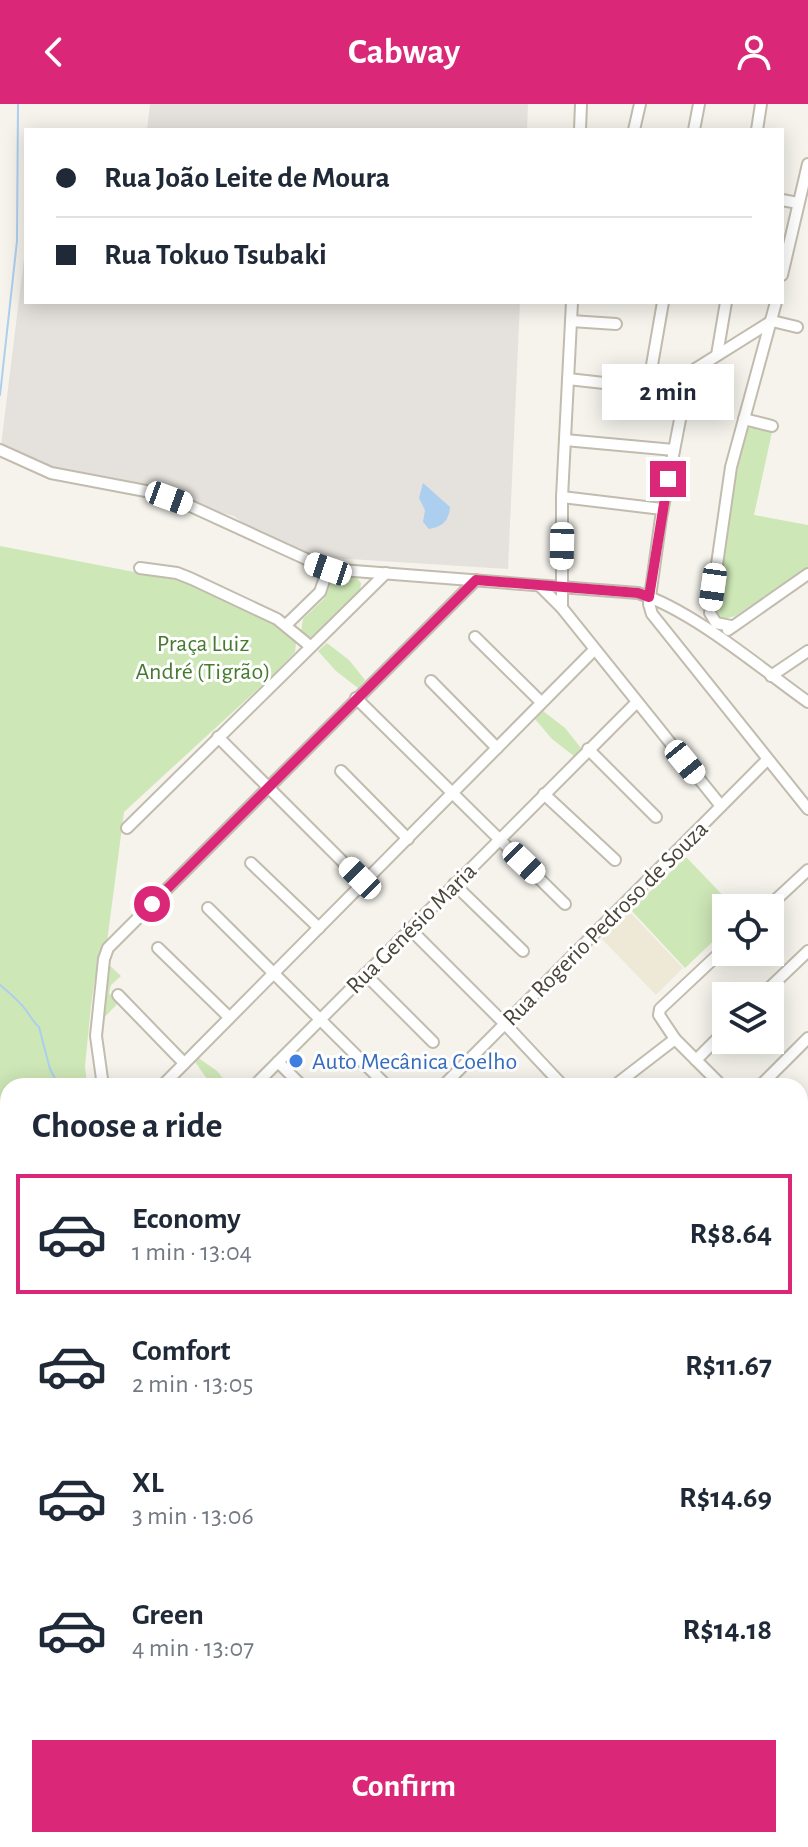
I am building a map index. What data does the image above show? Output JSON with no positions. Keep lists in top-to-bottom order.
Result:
{
  "streets": {
    "street": ["Rua Rogerio Pedroso de Souza", "Rua Genésio Maria"]
  },
  "parks": ["Praça Luiz André (Tigrão)"],
  "places": ["Auto Mecânica Coelho"],
  "page": {
    "header": "Cabway",
    "banner": ["Rua João Leite de Moura", "Rua Tokuo Tsubaki"],
    "bubble": "2 min",
    "heading": "Choose a ride",
    "list": [
      {
        "name": "Economy",
        "note": "1 min · 13:04",
        "value": "R$8.64"
      },
      {
        "name": "Comfort",
        "note": "2 min · 13:05",
        "value": "R$11.67"
      },
      {
        "name": "XL",
        "note": "3 min · 13:06",
        "value": "R$14.69"
      },
      {
        "name": "Green",
        "note": "4 min · 13:07",
        "value": "R$14.18"
      }
    ],
    "buttons": "Confirm"
  }
}
